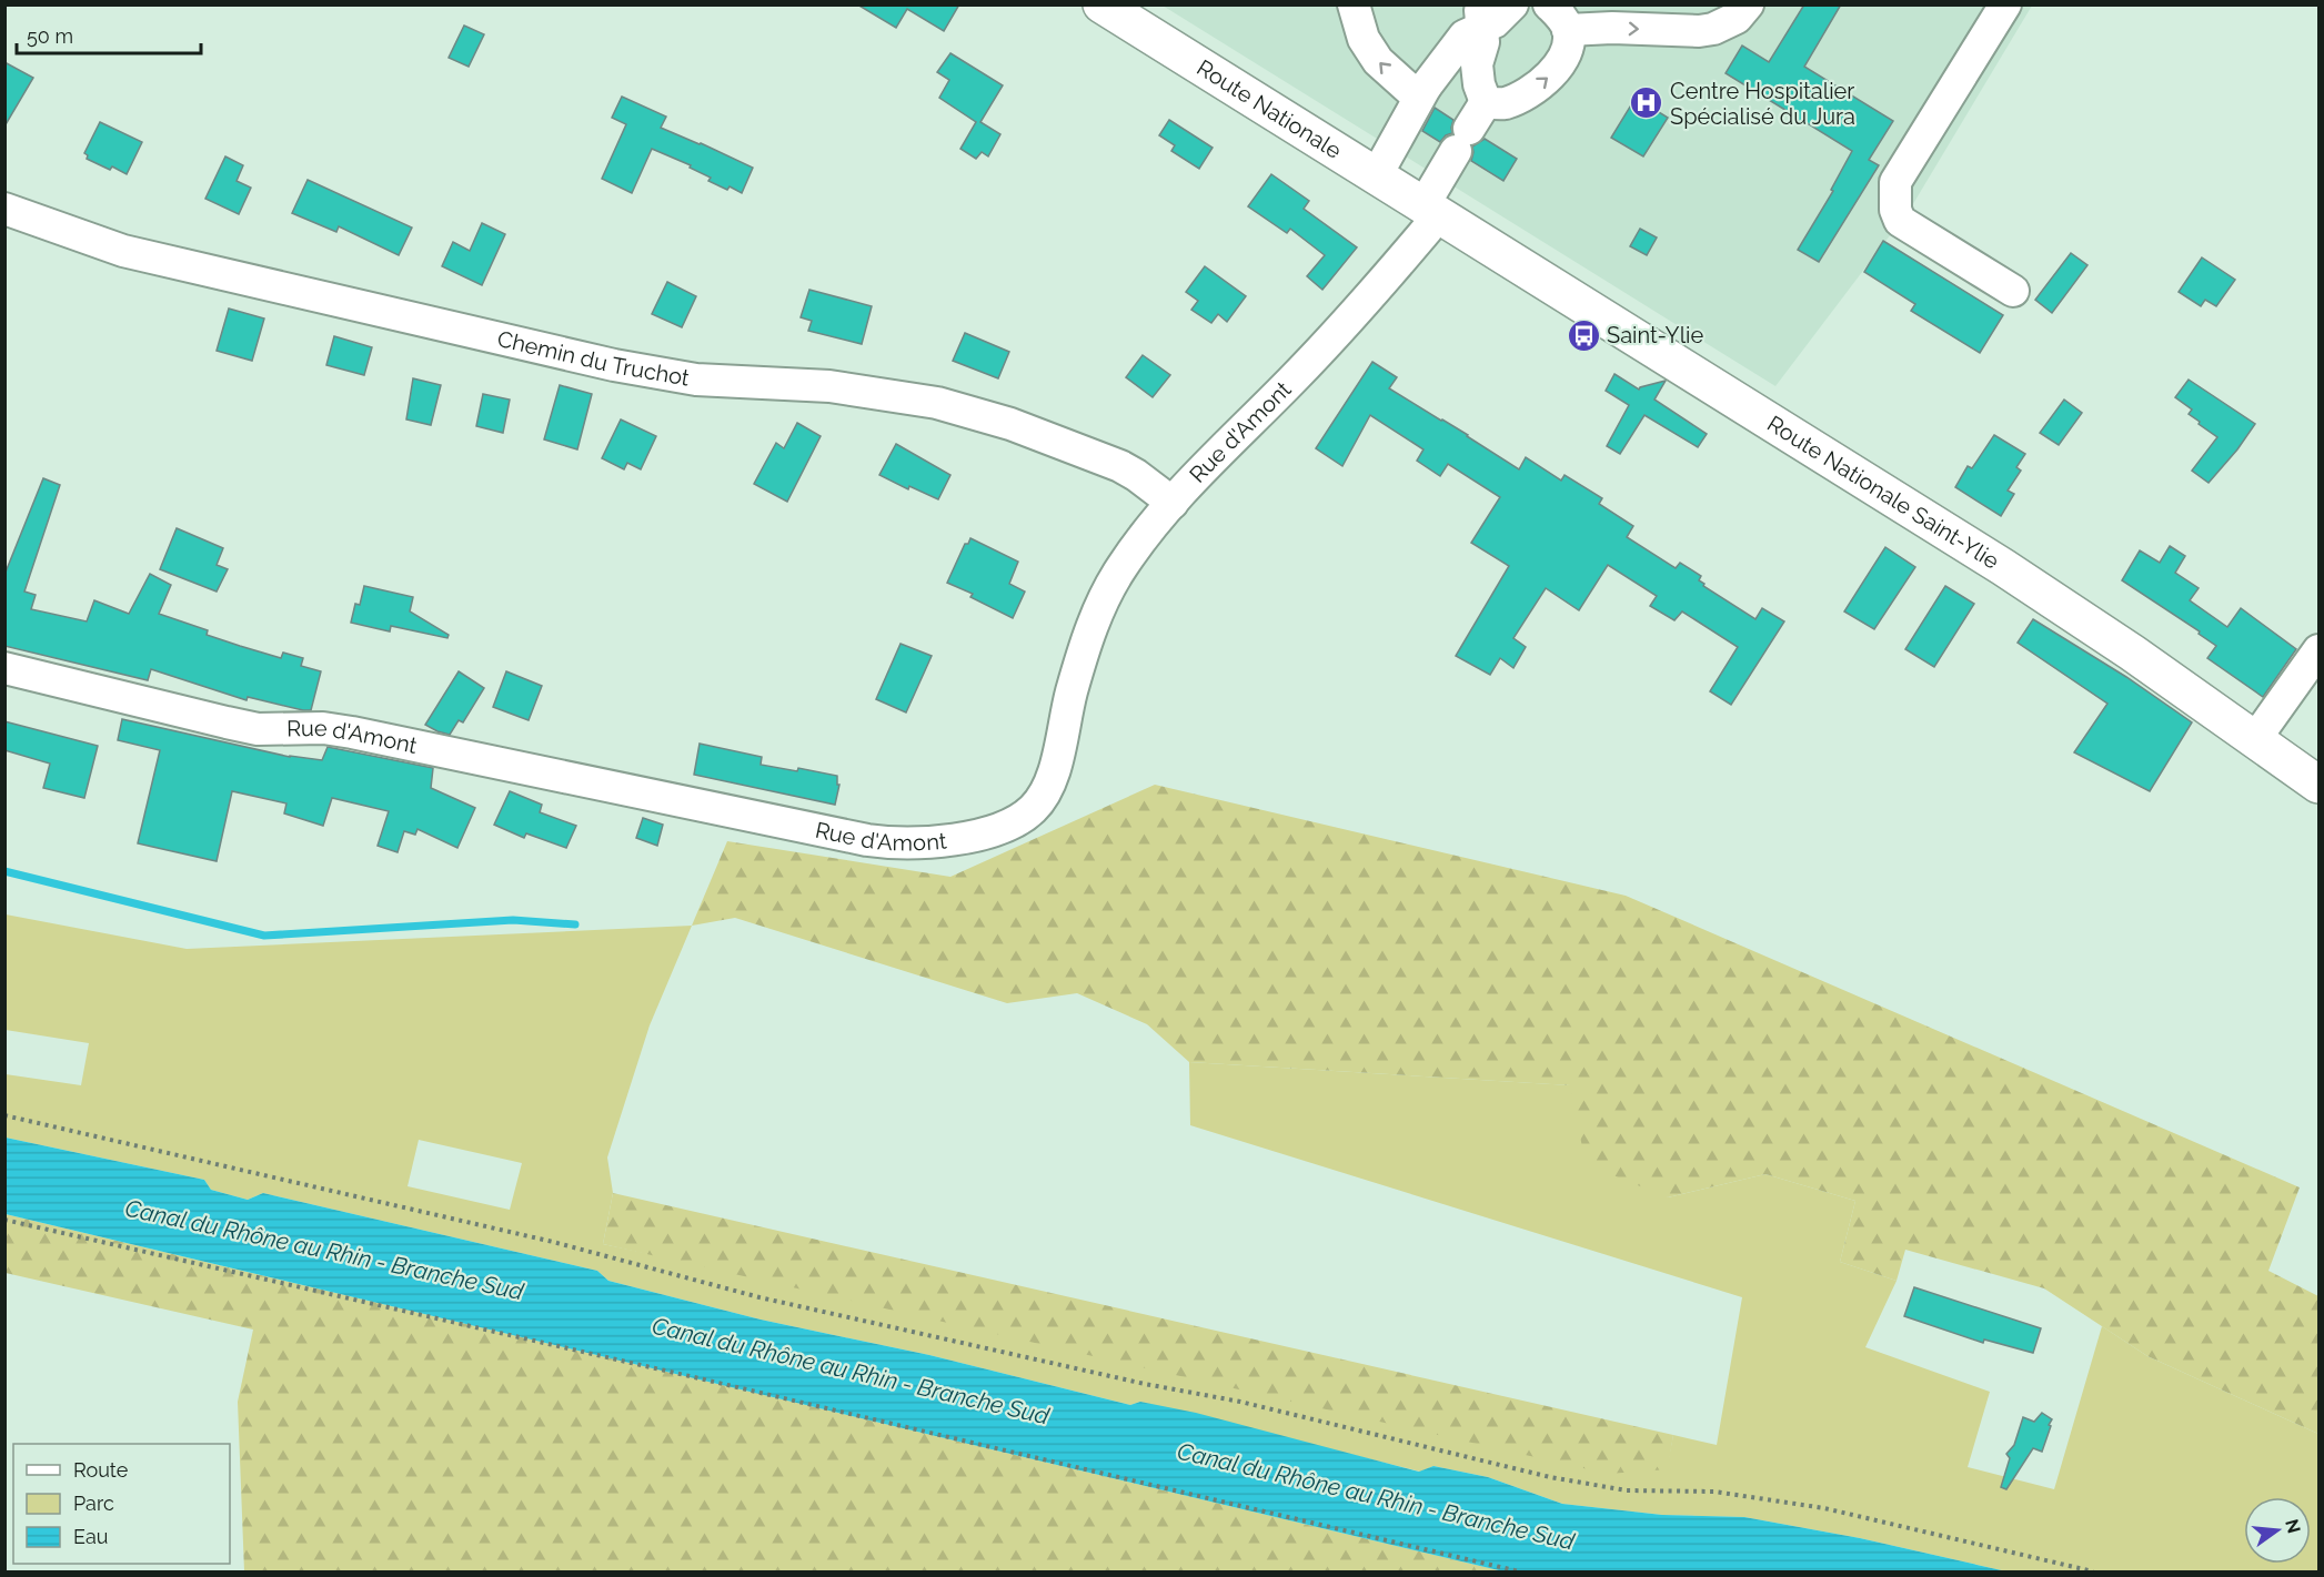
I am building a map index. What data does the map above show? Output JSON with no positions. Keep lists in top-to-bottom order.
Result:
{
  "streets": {
    "main road": ["Route Nationale", "Route Nationale Saint-Ylie"],
    "street": ["Chemin du Truchot", "Rue d'Amont"]
  },
  "crossings": [
    ["Route Nationale", "Rue d'Amont"],
    ["Route Nationale", "Route Nationale Saint-Ylie"],
    ["Chemin du Truchot", "Rue d'Amont"],
    ["Rue d'Amont", "Route Nationale Saint-Ylie"]
  ],
  "water": ["Canal du Rhône au Rhin - Branche Sud"],
  "places": {
    "hospital": ["Centre Hospitalier Spécialisé du Jura"],
    "bus stop": ["Saint-Ylie"]
  },
  "legend": ["Route", "Parc", "Eau"],
  "scale_bar": "50 m",
  "north": "right"
}
